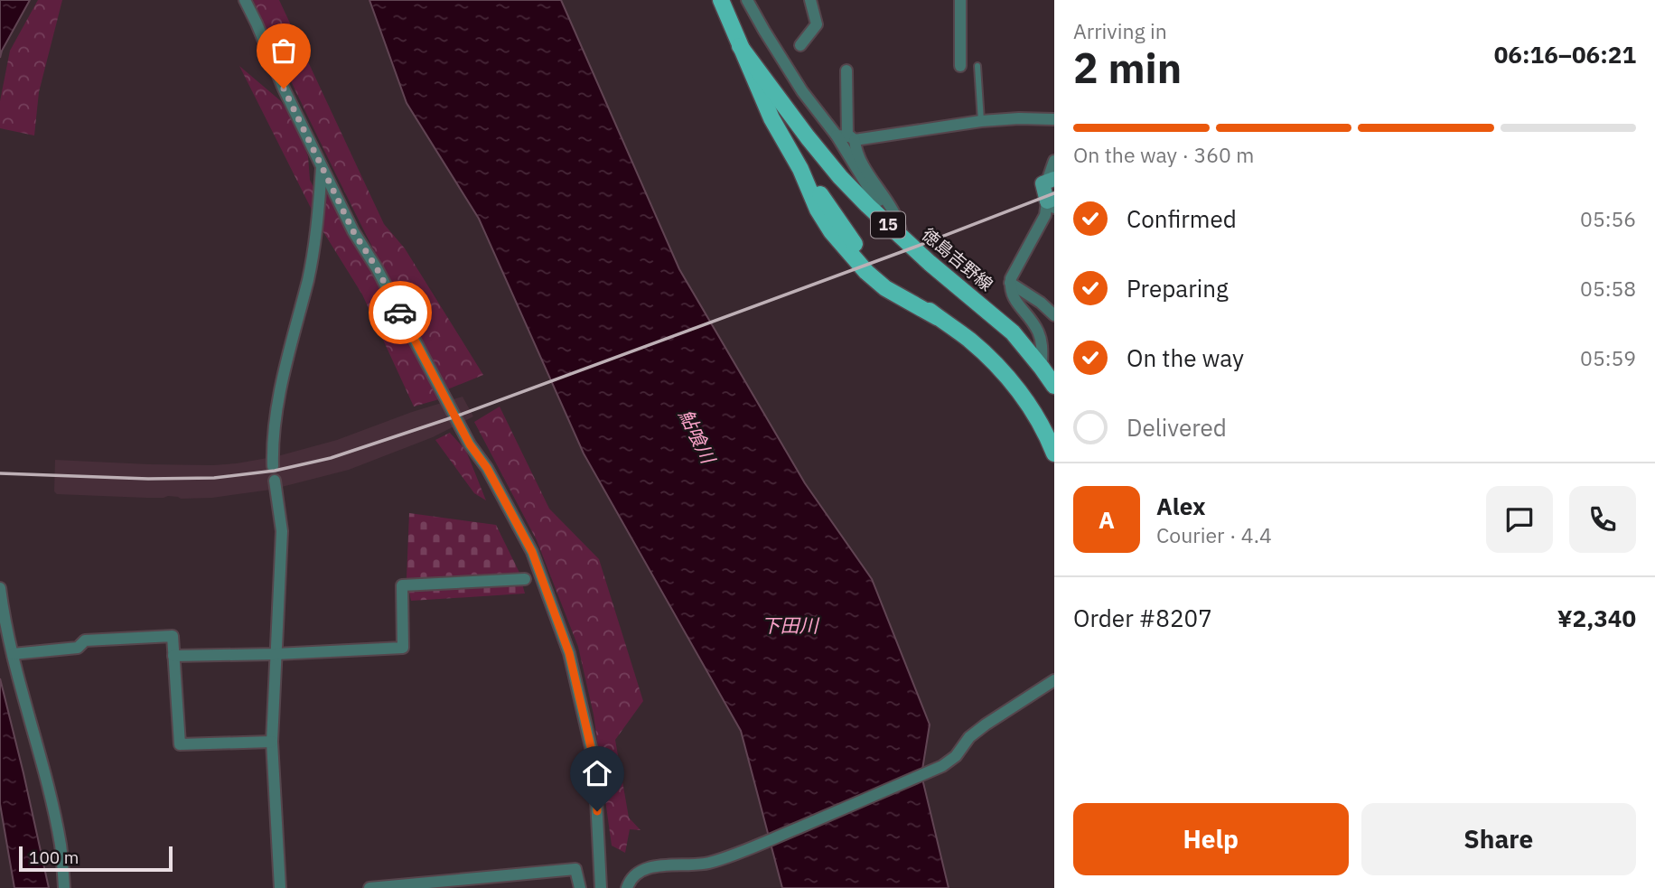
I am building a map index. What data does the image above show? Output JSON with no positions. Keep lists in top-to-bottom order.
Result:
{
  "streets": {
    "main road": ["15", "徳島吉野線"]
  },
  "water": ["鮎喰川", "下田川"],
  "scale_bar": "100 m",
  "page": {
    "heading": ["2 min", "Arriving in", "06:16–06:21"],
    "panel": [
      "Alex",
      "Courier · 4.4",
      "Order #8207",
      "¥2,340"
    ],
    "bar": "On the way · 360 m",
    "list": [
      ["Confirmed", "05:56"],
      ["Preparing", "05:58"],
      ["On the way", "05:59"],
      "Delivered"
    ],
    "round": "A",
    "buttons": ["Help", "Share"],
    "scale": "100 m"
  }
}
